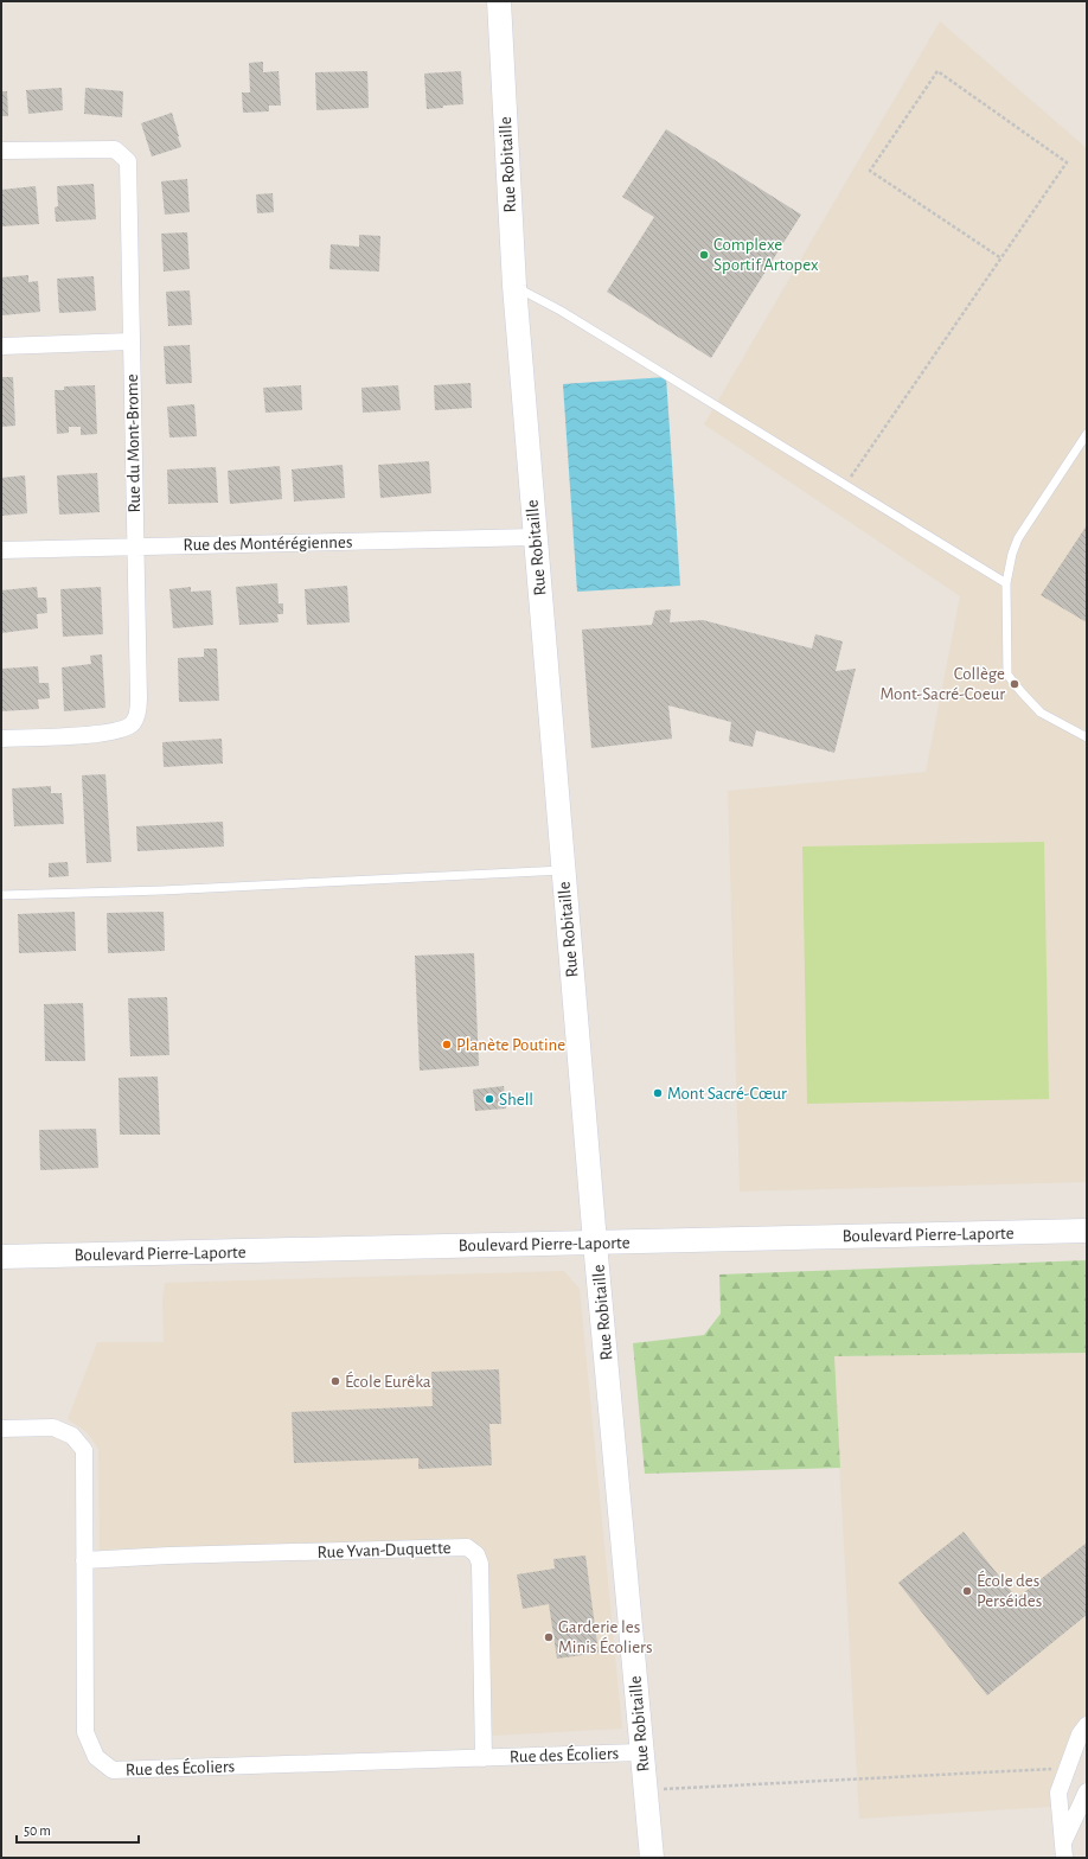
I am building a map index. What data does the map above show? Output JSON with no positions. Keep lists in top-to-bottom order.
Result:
{
  "streets": {
    "street": [
      "Rue Robitaille",
      "Rue du Mont-Brome",
      "Rue des Montérégiennes",
      "Boulevard Pierre-Laporte",
      "Rue Yvan-Duquette",
      "Rue des Écoliers"
    ]
  },
  "crossings": [
    ["Rue Robitaille", "Rue des Montérégiennes"],
    ["Rue Robitaille", "Boulevard Pierre-Laporte"],
    ["Rue Robitaille", "Rue des Écoliers"],
    ["Rue du Mont-Brome", "Rue des Montérégiennes"],
    ["Rue Yvan-Duquette", "Rue des Écoliers"]
  ],
  "places": [
    "Complexe Sportif Artopex",
    "Collège Mont-Sacré-Coeur",
    "Planète Poutine",
    "Mont Sacré-Cœur",
    "Shell",
    "École Eurêka",
    "École des Perséides",
    "Garderie les Minis Écoliers"
  ],
  "scale_bar": "50 m"
}
